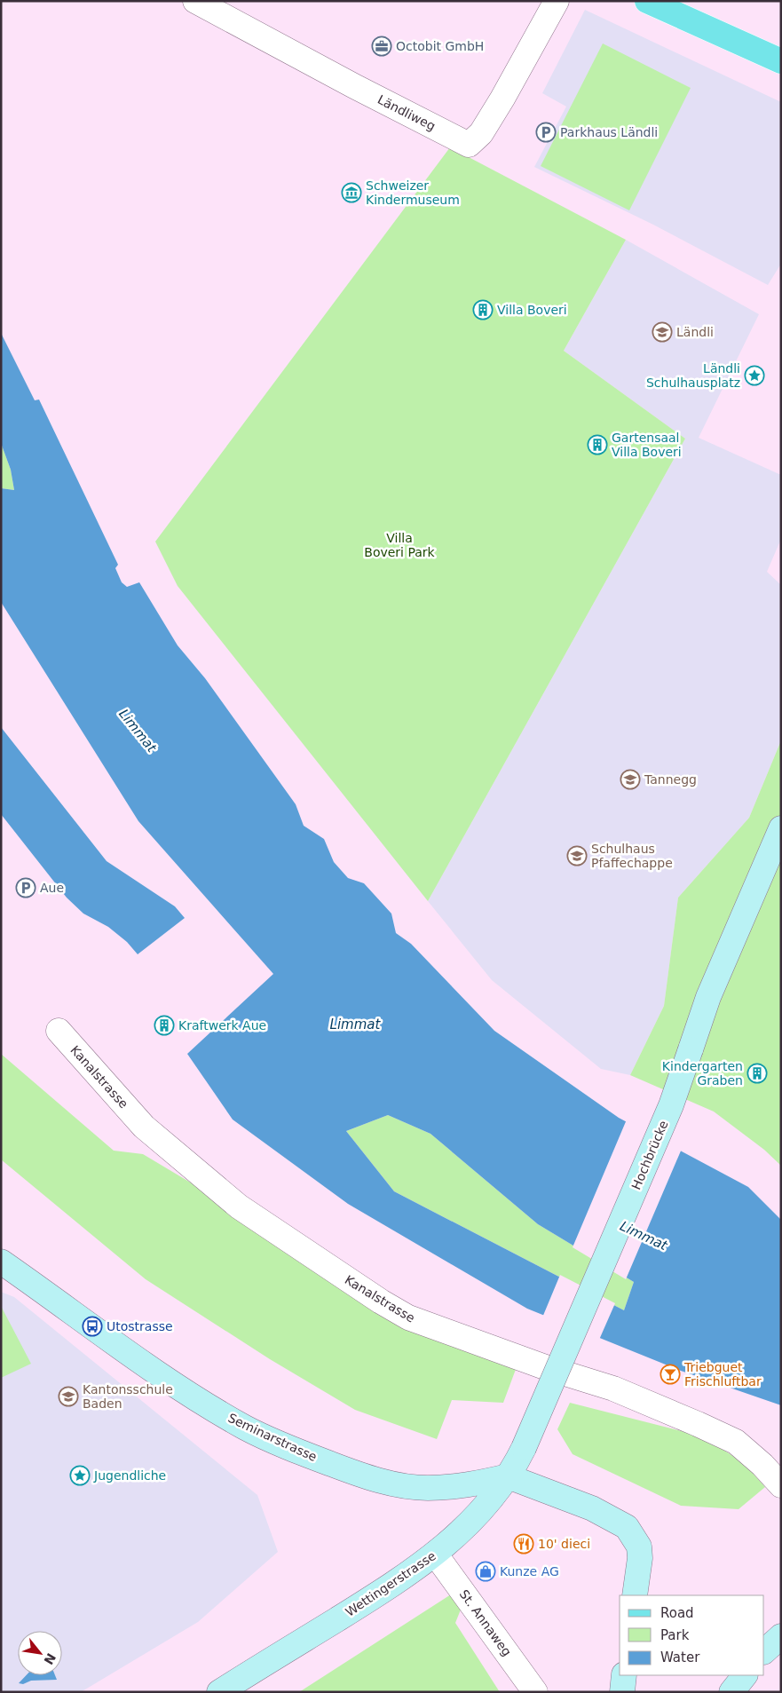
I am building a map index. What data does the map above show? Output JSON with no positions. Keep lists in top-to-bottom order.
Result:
{
  "streets": {
    "main road": ["Hochbrücke", "Seminarstrasse", "Wettingerstrasse"],
    "street": ["Ländliweg", "Kanalstrasse", "St. Annaweg"]
  },
  "crossings": [
    ["Hochbrücke", "Seminarstrasse"],
    ["Hochbrücke", "Wettingerstrasse"],
    ["Seminarstrasse", "Wettingerstrasse"],
    ["Wettingerstrasse", "St. Annaweg"]
  ],
  "water": ["Limmat"],
  "parks": ["Villa Boveri Park"],
  "places": {
    "office": ["Octobit GmbH"],
    "parking": ["Parkhaus Ländli", "Aue"],
    "museum": ["Schweizer Kindermuseum"],
    "building": [
      "Villa Boveri",
      "Gartensaal Villa Boveri",
      "Kraftwerk Aue",
      "Kindergarten Graben"
    ],
    "school or university": [
      "Ländli",
      "Tannegg",
      "Schulhaus Pfaffechappe",
      "Kantonsschule Baden"
    ],
    "place": ["Ländli Schulhausplatz", "Jugendliche"],
    "bus stop": ["Utostrasse"],
    "bar": ["Triebguet Frischluftbar"],
    "restaurant": ["10' dieci"],
    "shop": ["Kunze AG"]
  },
  "legend": ["Road", "Park", "Water"],
  "north": "bottom right"
}
